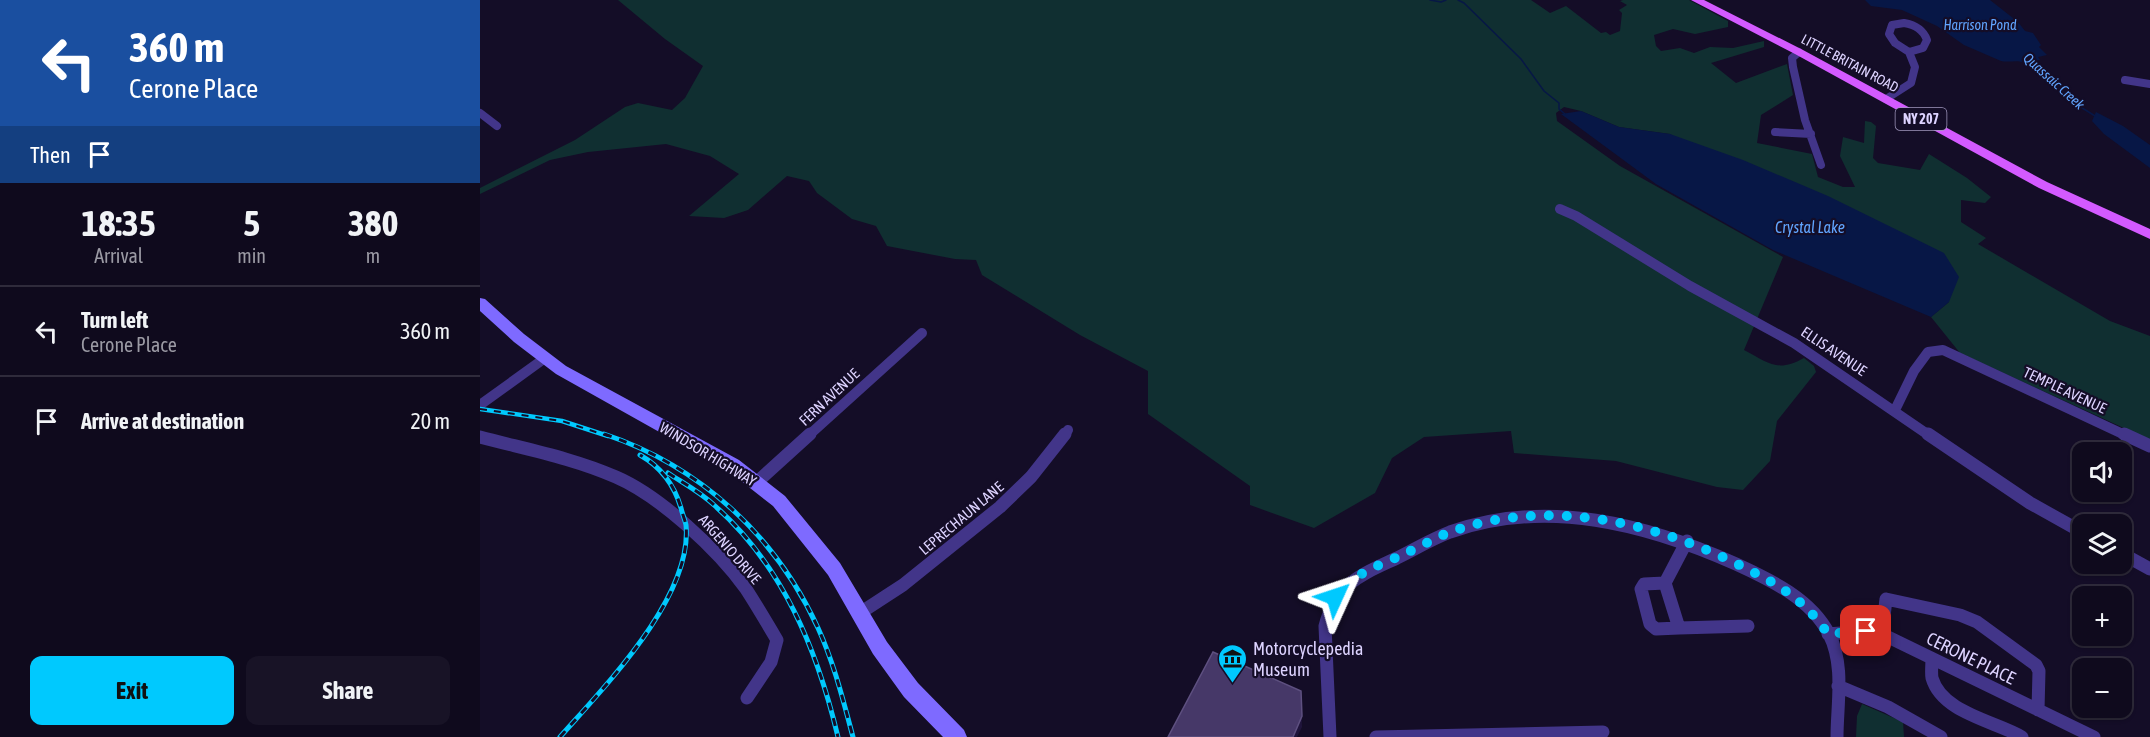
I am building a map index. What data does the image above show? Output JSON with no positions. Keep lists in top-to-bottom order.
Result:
{
  "streets": {
    "main road": ["LITTLE BRITAIN ROAD", "NY 207", "WINDSOR HIGHWAY"],
    "street": [
      "ELLIS AVENUE",
      "TEMPLE AVENUE",
      "FERN AVENUE",
      "LEPRECHAUN LANE",
      "ARGENIO DRIVE",
      "CERONE PLACE"
    ]
  },
  "crossings": [
    ["ELLIS AVENUE", "TEMPLE AVENUE"],
    ["FERN AVENUE", "WINDSOR HIGHWAY"],
    ["WINDSOR HIGHWAY", "LEPRECHAUN LANE"]
  ],
  "water": ["Harrison Pond", "Quassaic Creek", "Crystal Lake"],
  "places": {
    "museum": ["Motorcyclepedia Museum"]
  },
  "page": {
    "turn": ["360 m", "Cerone Place"],
    "then": "Then",
    "eta": [
      "18:35",
      "Arrival",
      "5",
      "min",
      "380",
      "m"
    ],
    "list": [
      {
        "name": "Turn left",
        "note": "Cerone Place",
        "value": "360 m"
      },
      {
        "name": "Arrive at destination",
        "value": "20 m"
      }
    ],
    "map_buttons": ["+", "−"],
    "buttons": ["Exit", "Share"]
  }
}
